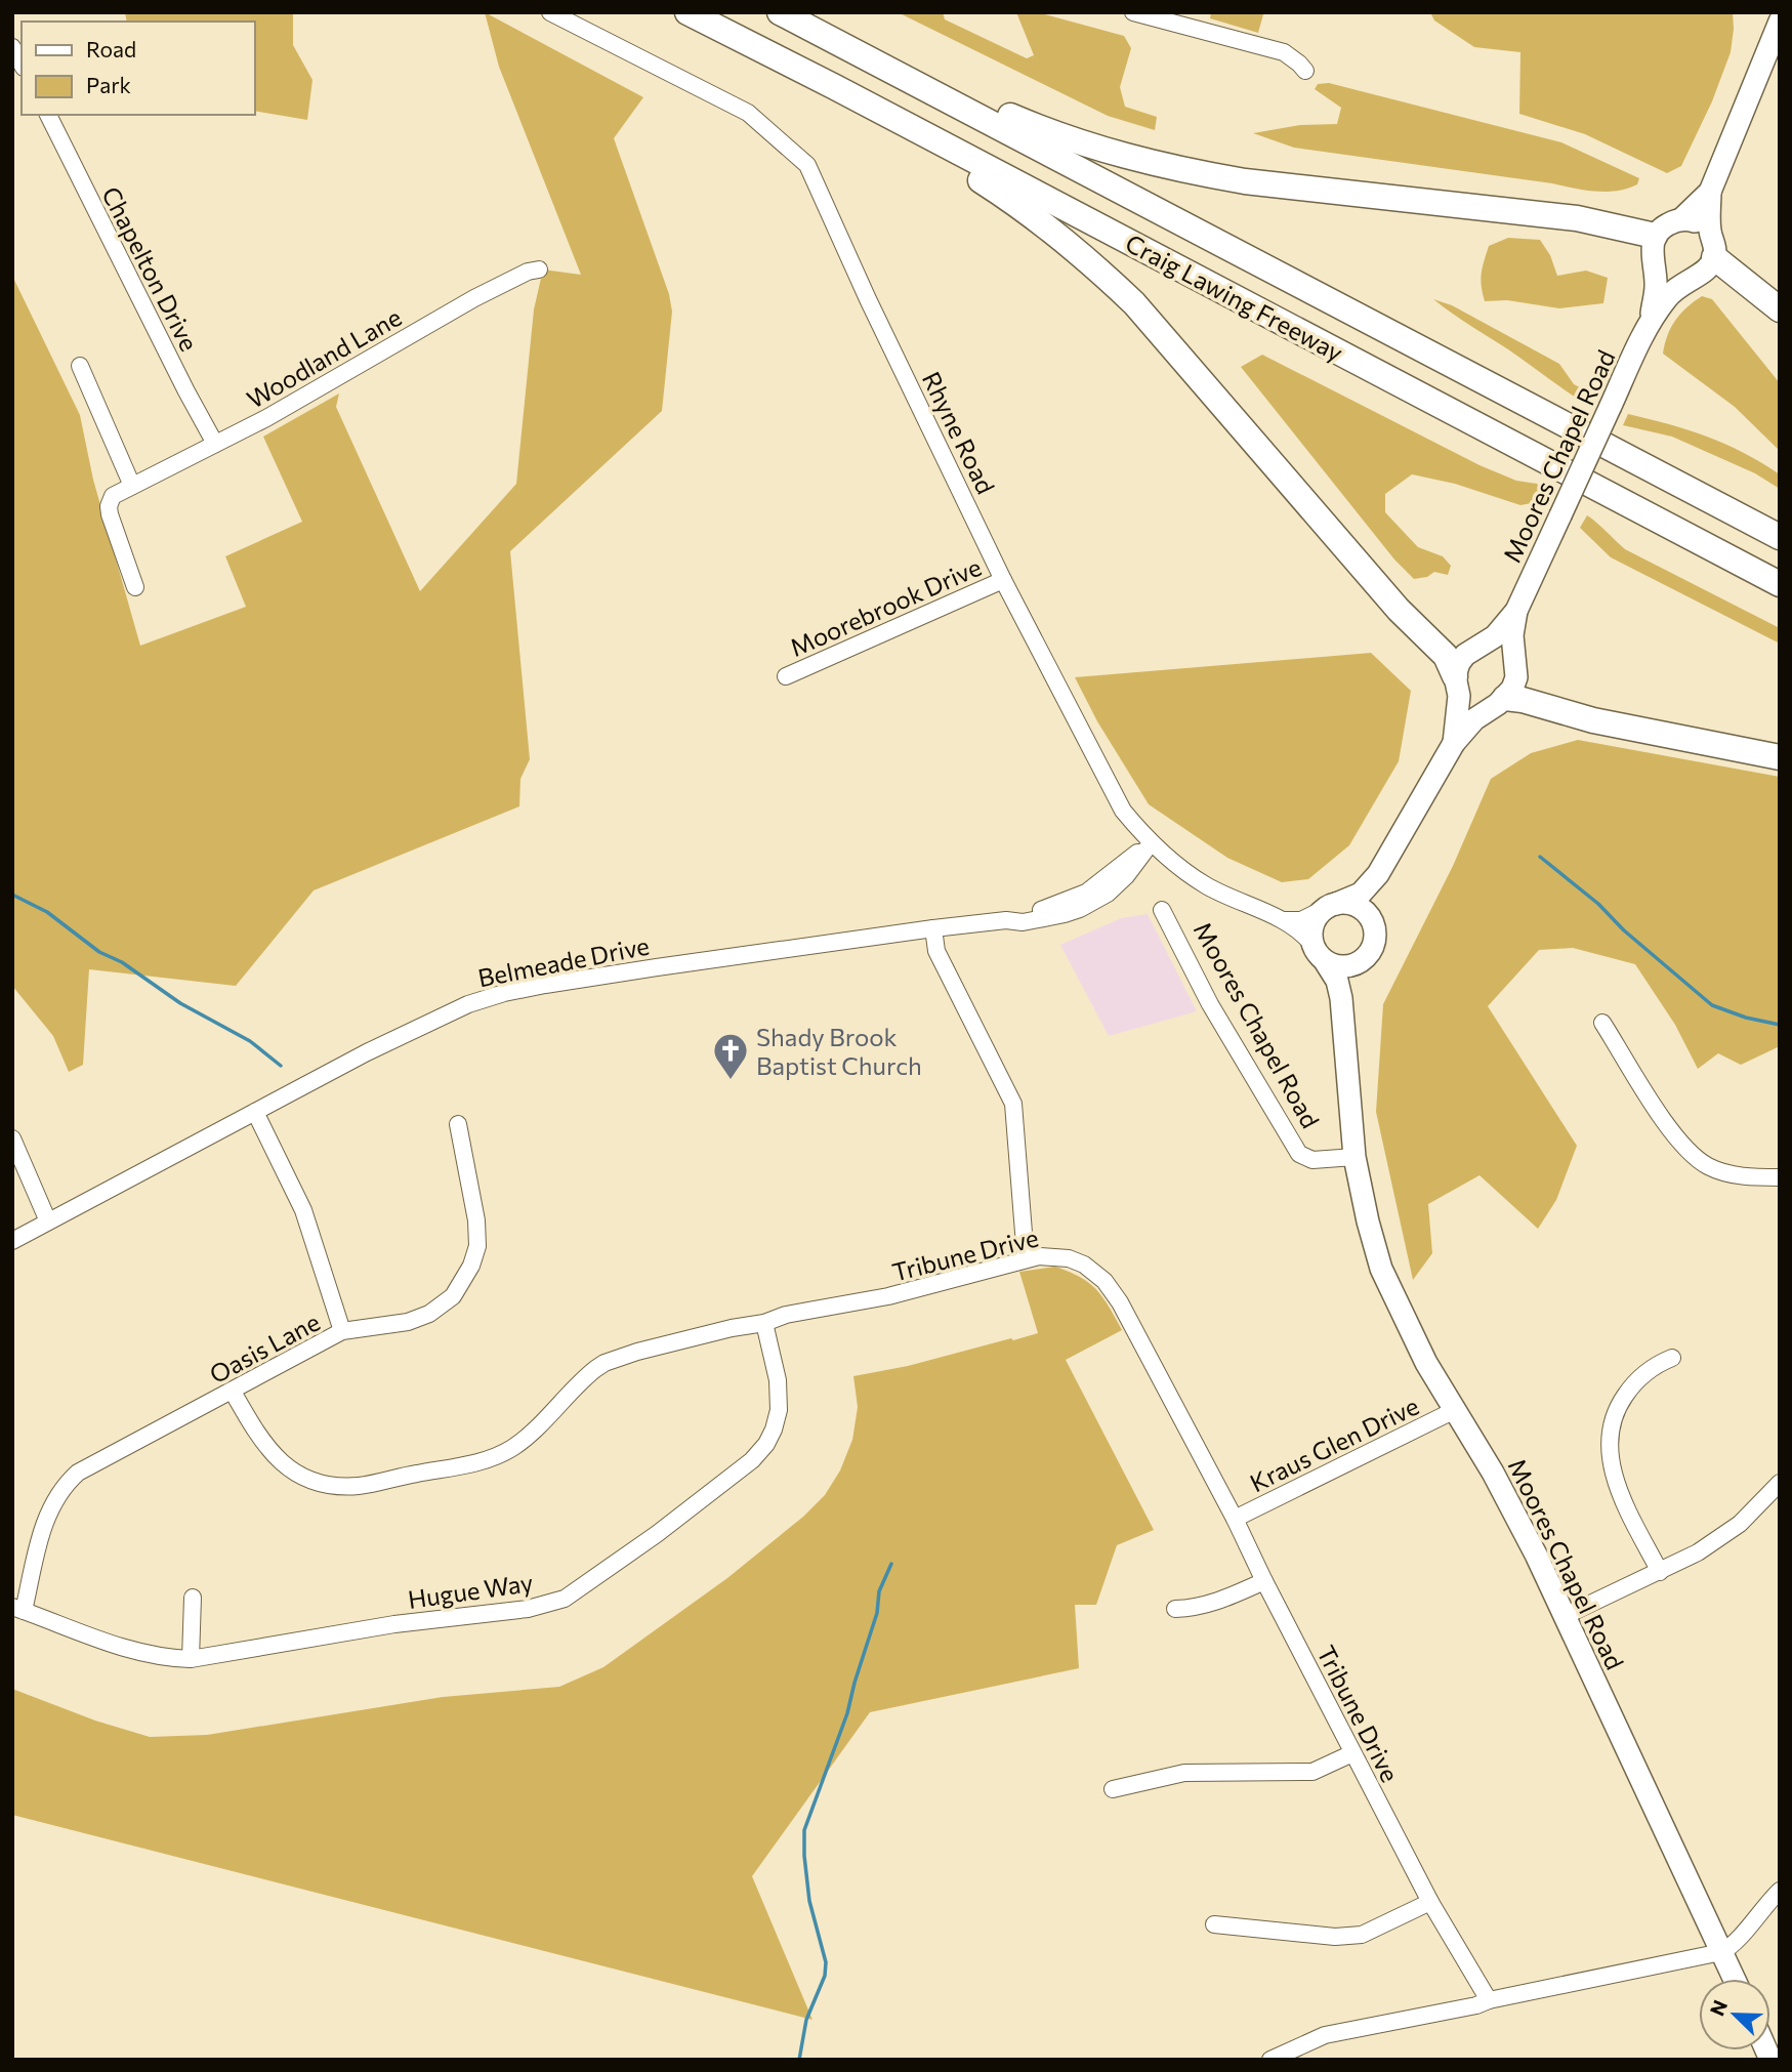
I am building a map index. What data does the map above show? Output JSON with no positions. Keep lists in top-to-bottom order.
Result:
{
  "streets": {
    "highway": ["Craig Lawing Freeway"],
    "main road": ["Moores Chapel Road"],
    "street": [
      "Chapelton Drive",
      "Woodland Lane",
      "Rhyne Road",
      "Moorebrook Drive",
      "Belmeade Drive",
      "Tribune Drive",
      "Oasis Lane",
      "Kraus Glen Drive",
      "Hugue Way"
    ]
  },
  "crossings": [
    ["Chapelton Drive", "Woodland Lane"],
    ["Rhyne Road", "Moores Chapel Road"],
    ["Rhyne Road", "Moorebrook Drive"],
    ["Rhyne Road", "Belmeade Drive"],
    ["Moores Chapel Road", "Kraus Glen Drive"],
    ["Tribune Drive", "Oasis Lane"],
    ["Tribune Drive", "Kraus Glen Drive"],
    ["Tribune Drive", "Hugue Way"],
    ["Oasis Lane", "Hugue Way"]
  ],
  "places": {
    "church": ["Shady Brook Baptist Church"]
  },
  "legend": ["Road", "Park"],
  "north": "top left"
}
